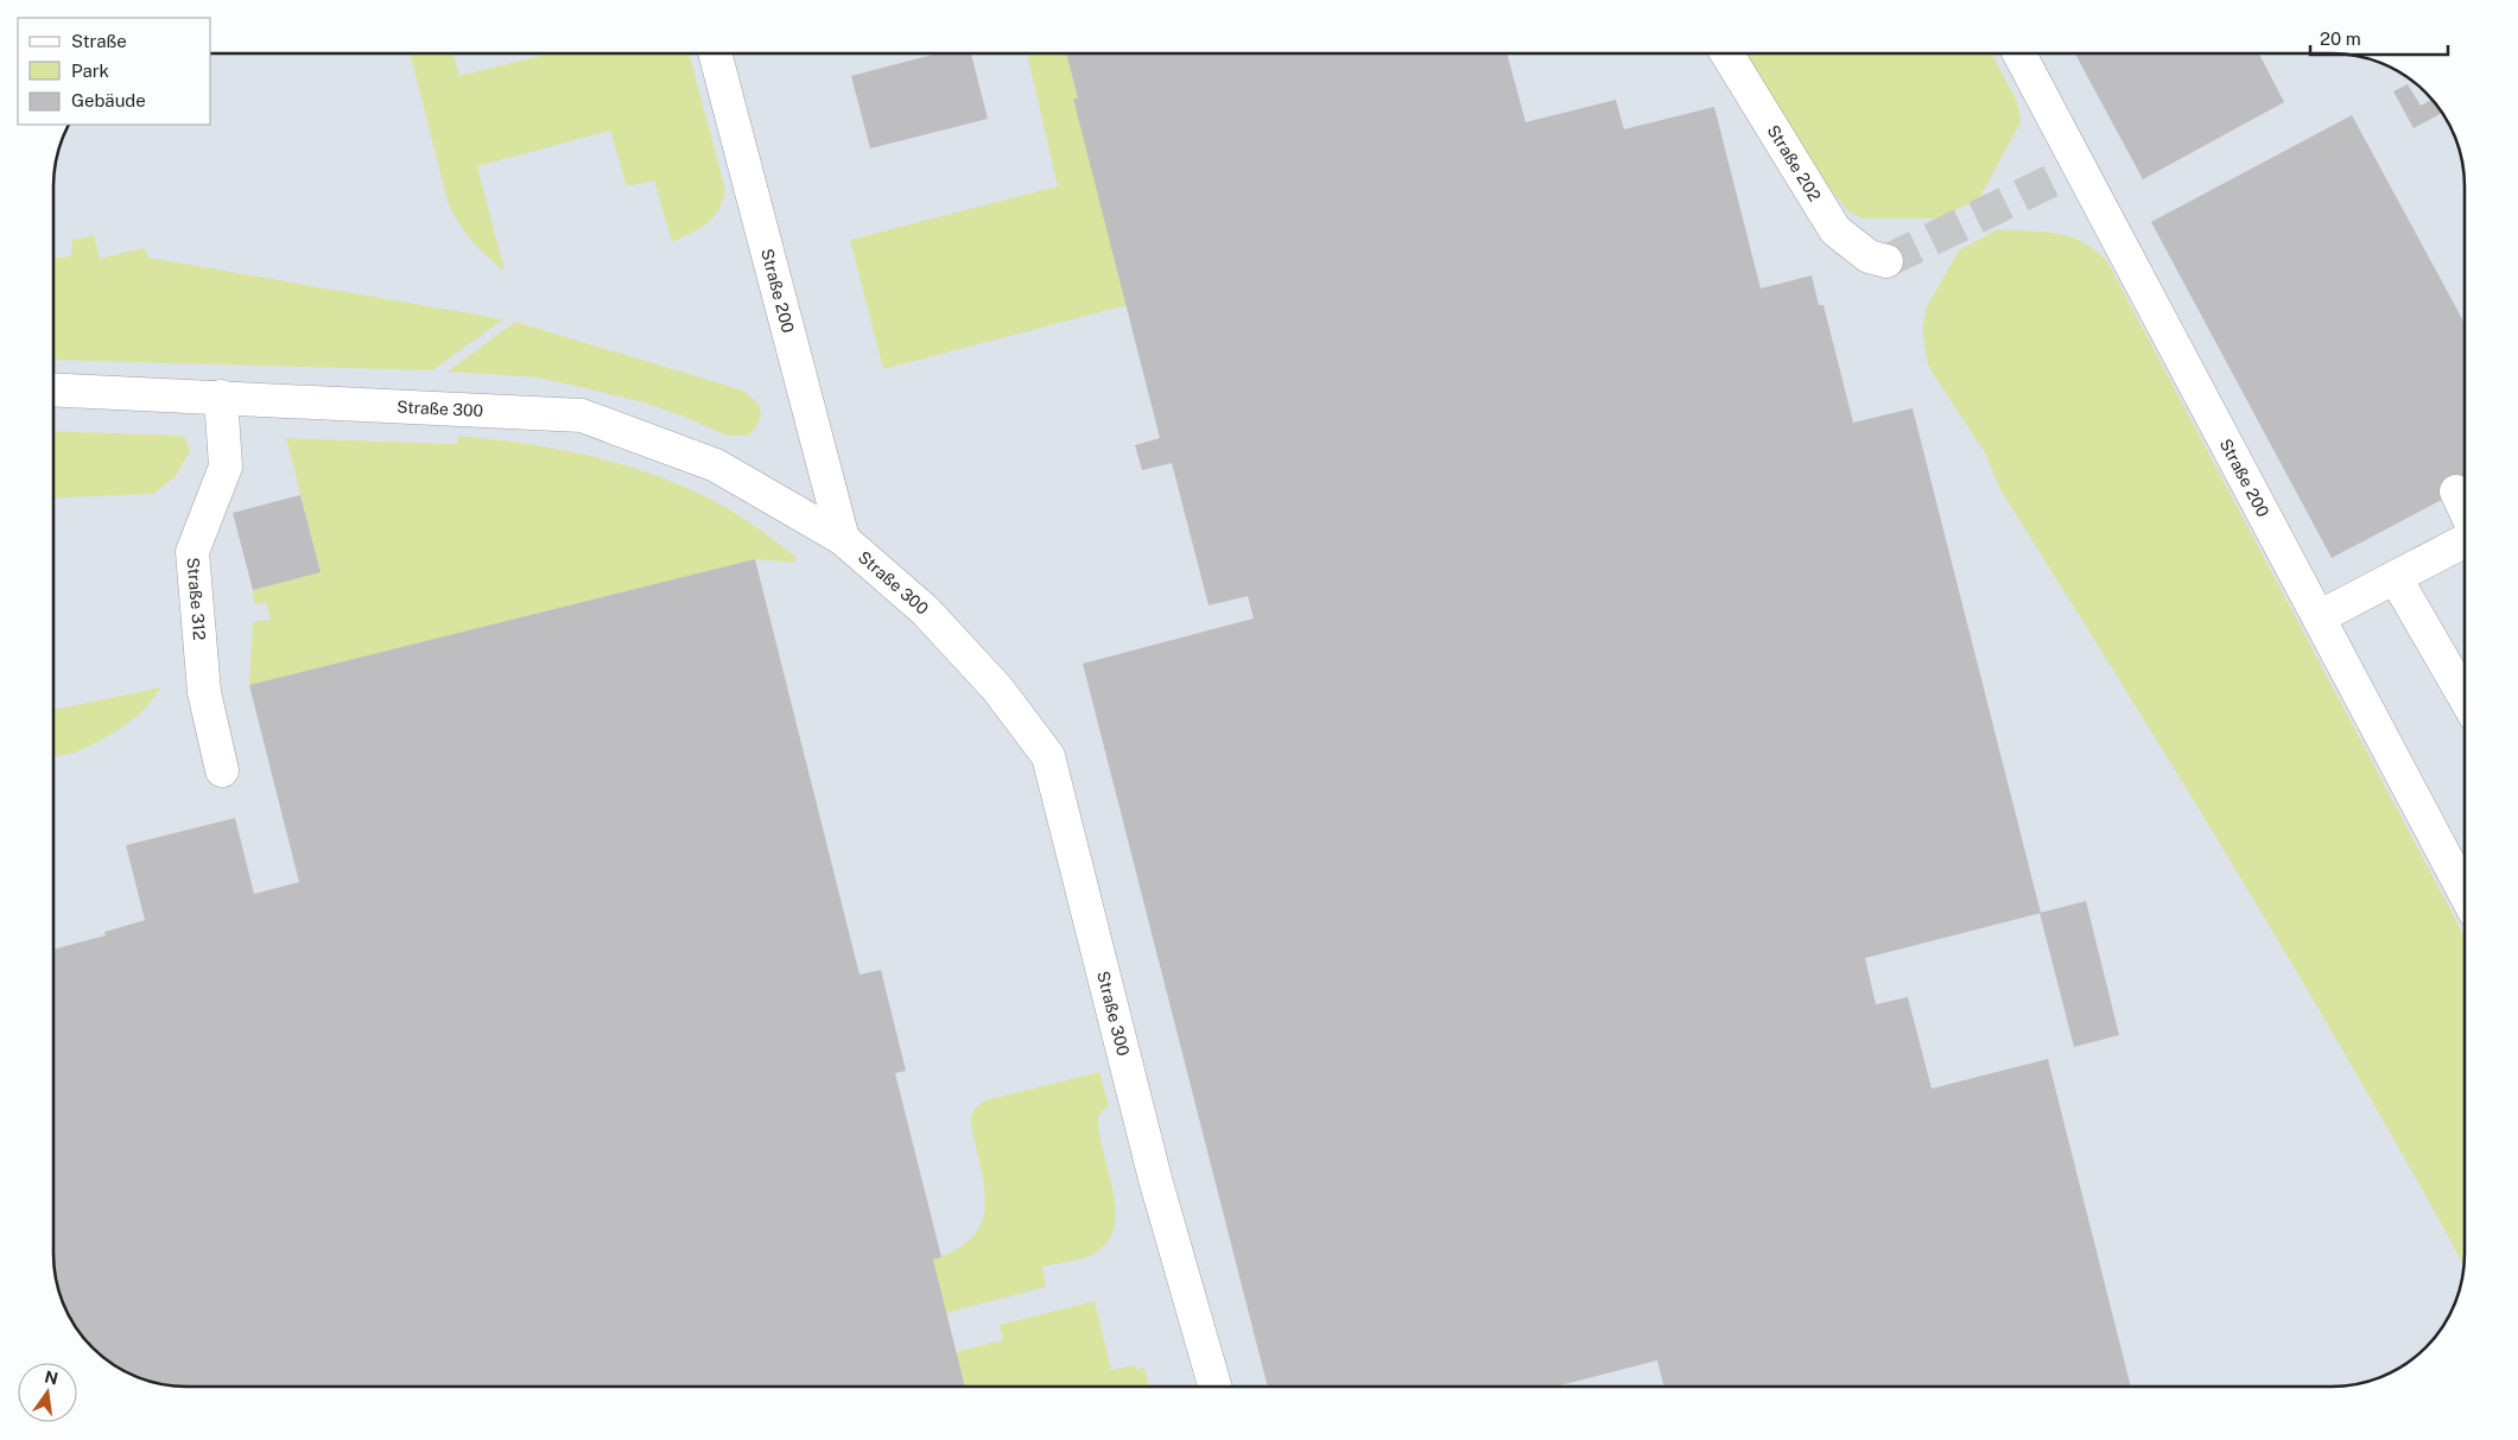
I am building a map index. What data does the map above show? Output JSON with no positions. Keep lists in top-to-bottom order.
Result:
{
  "streets": {
    "street": [
      "Straße 202",
      "Straße 200",
      "Straße 300",
      "Straße 312"
    ]
  },
  "crossings": [
    ["Straße 200", "Straße 300"],
    ["Straße 300", "Straße 312"]
  ],
  "legend": ["Straße", "Park", "Gebäude"],
  "scale_bar": "20 m",
  "north": "top"
}
